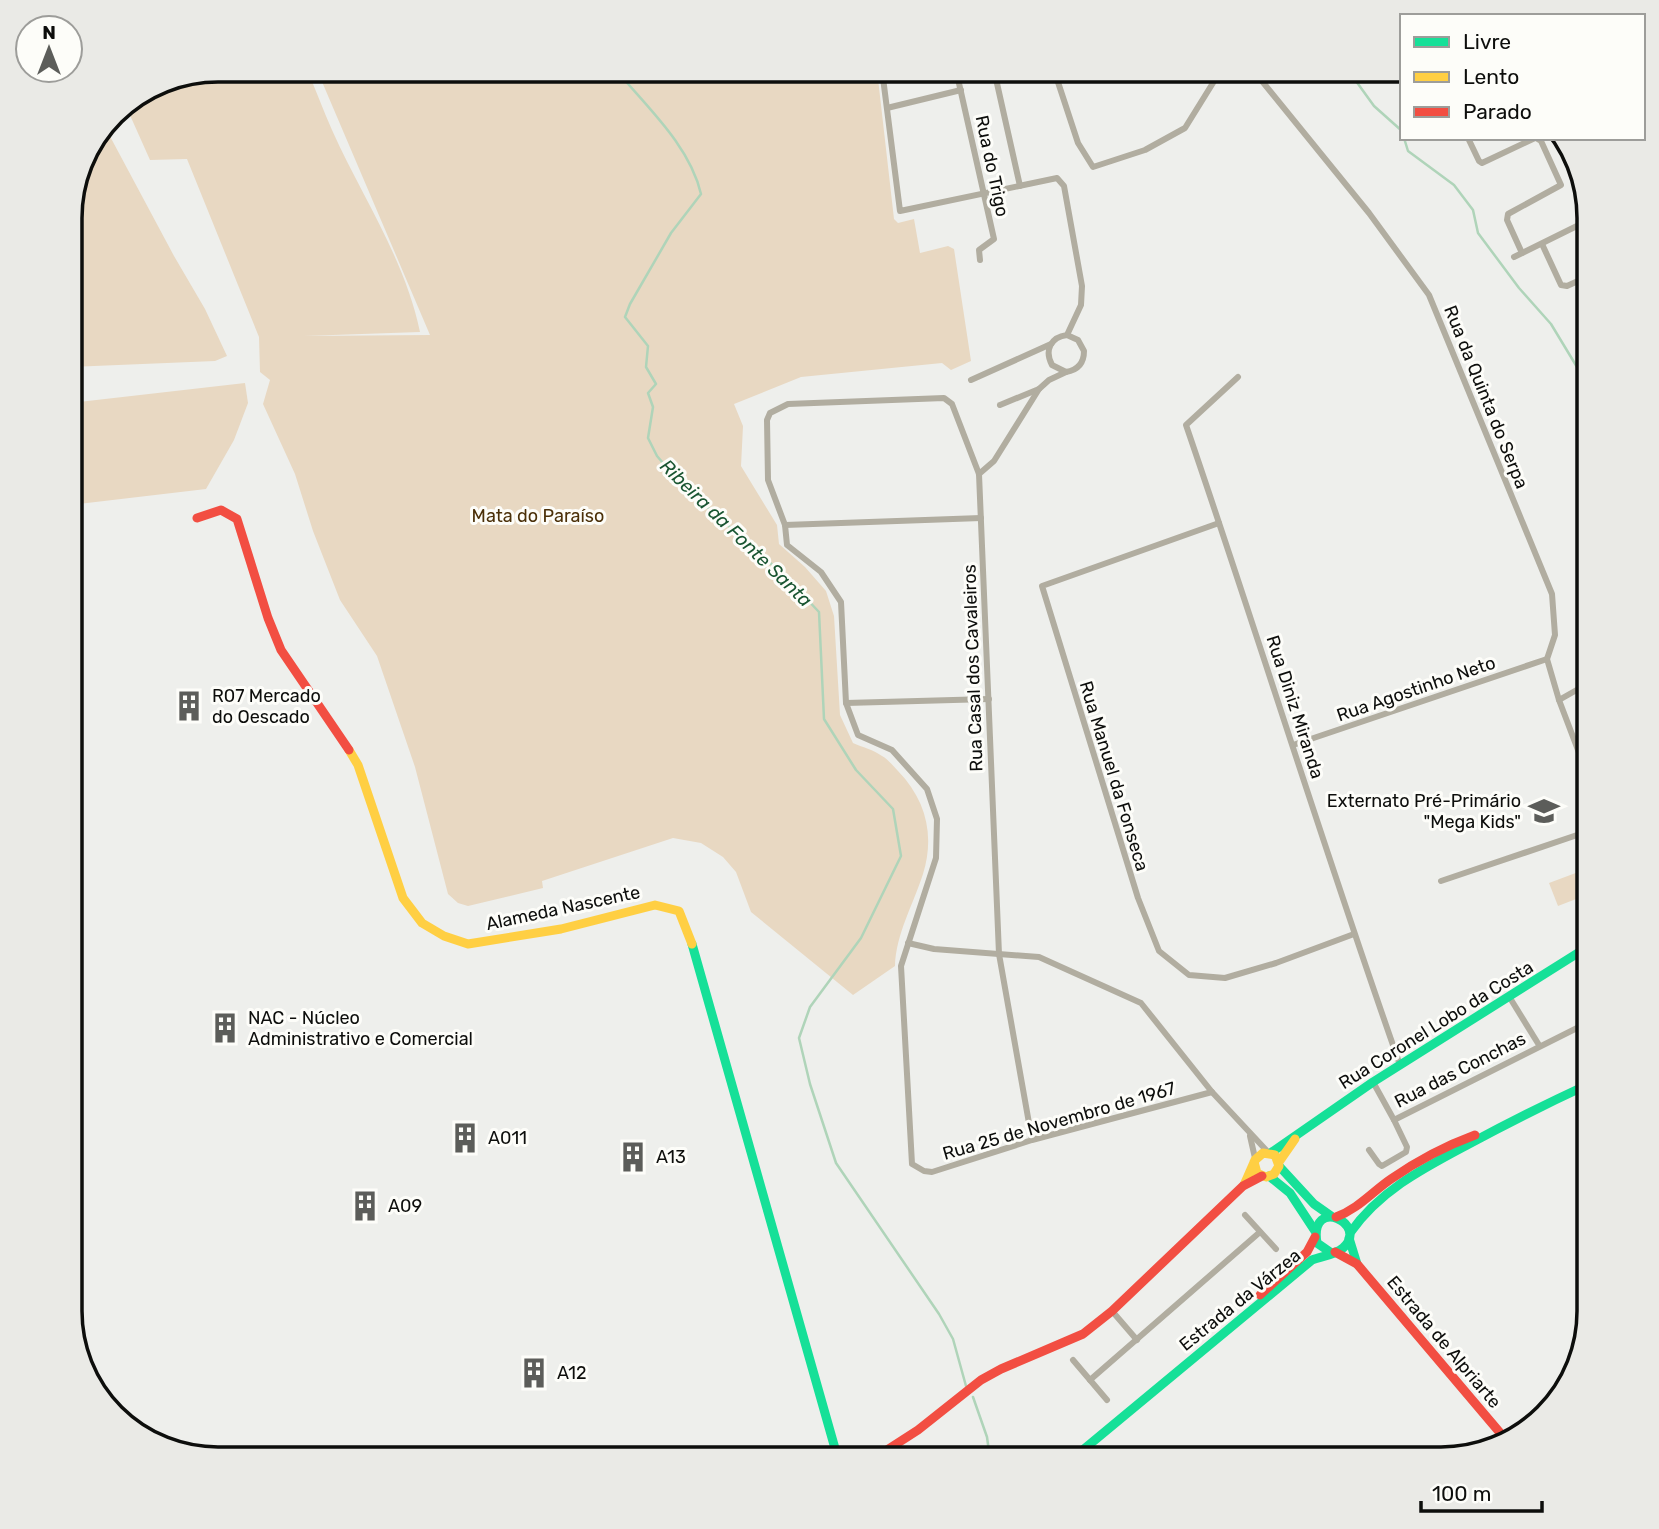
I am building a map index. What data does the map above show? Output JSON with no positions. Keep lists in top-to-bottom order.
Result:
{
  "streets": {
    "street": [
      "Rua do Trigo",
      "Rua da Quinta do Serpa",
      "Rua Casal dos Cavaleiros",
      "Rua Agostinho Neto",
      "Rua Diniz Miranda",
      "Rua Manuel da Fonseca",
      "Alameda Nascente",
      "Rua Coronel Lobo da Costa",
      "Rua das Conchas",
      "Rua 25 de Novembro de 1967",
      "Estrada da Várzea",
      "Estrada de Alpriarte"
    ]
  },
  "crossings": [
    ["Rua da Quinta do Serpa", "Rua Agostinho Neto"],
    ["Rua Casal dos Cavaleiros", "Rua 25 de Novembro de 1967"],
    ["Rua Agostinho Neto", "Rua Diniz Miranda"],
    ["Rua Diniz Miranda", "Rua Manuel da Fonseca"],
    ["Rua Diniz Miranda", "Rua Coronel Lobo da Costa"],
    ["Rua Coronel Lobo da Costa", "Rua das Conchas"],
    ["Estrada da Várzea", "Estrada de Alpriarte"]
  ],
  "water": ["Ribeira da Fonte Santa"],
  "parks": ["Mata do Paraíso"],
  "places": {
    "building": [
      "R07 Mercado do Oescado",
      "NAC - Núcleo Administrativo e Comercial",
      "A011",
      "A13",
      "A09",
      "A12"
    ],
    "school or university": ["Externato Pré-Primário \"Mega Kids\""]
  },
  "legend": ["Livre", "Lento", "Parado"],
  "scale_bar": "100 m",
  "north": "top"
}
